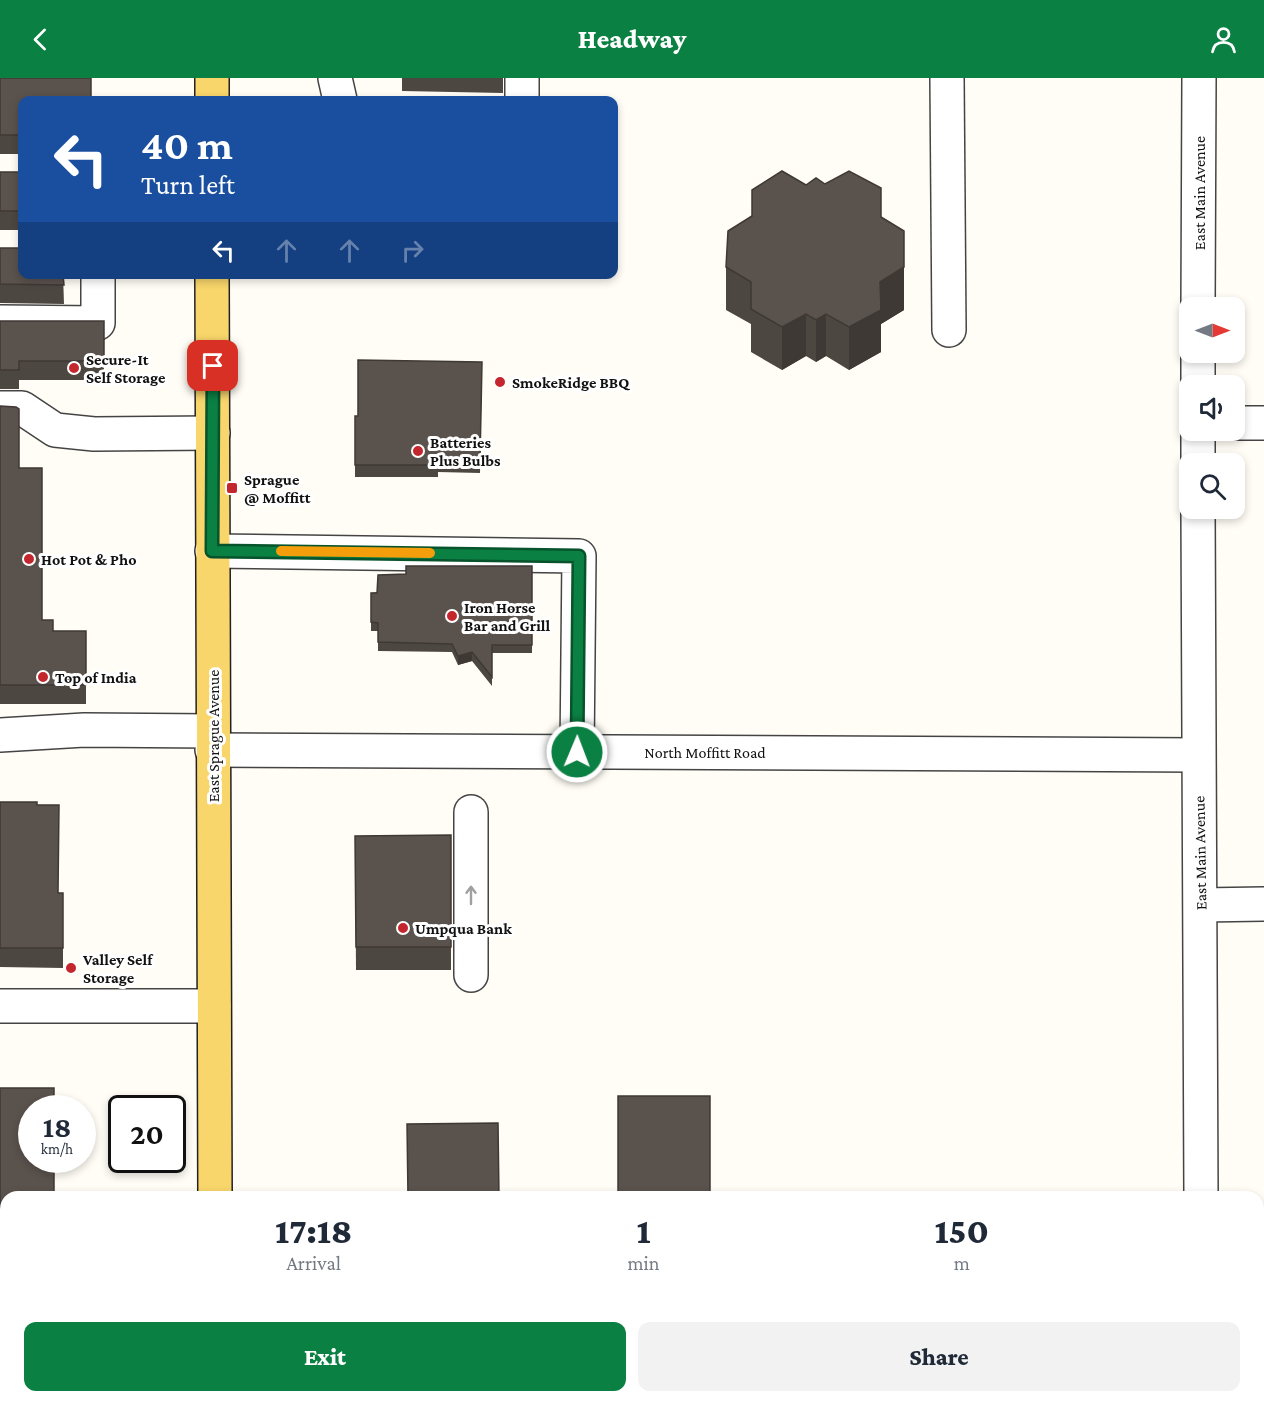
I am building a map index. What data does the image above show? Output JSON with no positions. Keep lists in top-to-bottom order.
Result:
{
  "streets": {
    "main road": ["East Sprague Avenue"],
    "street": ["East Main Avenue", "North Moffitt Road"]
  },
  "crossings": [
    ["East Main Avenue", "North Moffitt Road"],
    ["East Sprague Avenue", "North Moffitt Road"]
  ],
  "places": {
    "other": [
      "Secure-It Self Storage",
      "SmokeRidge BBQ",
      "Batteries Plus Bulbs",
      "Hot Pot & Pho",
      "Iron Horse Bar and Grill",
      "Top of India",
      "Umpqua Bank",
      "Valley Self Storage"
    ],
    "transit": ["Sprague @ Moffitt"]
  },
  "north": "right",
  "page": {
    "header": "Headway",
    "turn": ["40 m", "Turn left"],
    "speed": "18 km/h",
    "limit": "20",
    "eta": [
      "17:18",
      "Arrival",
      "1",
      "min",
      "150",
      "m"
    ],
    "buttons": ["Exit", "Share"]
  }
}
